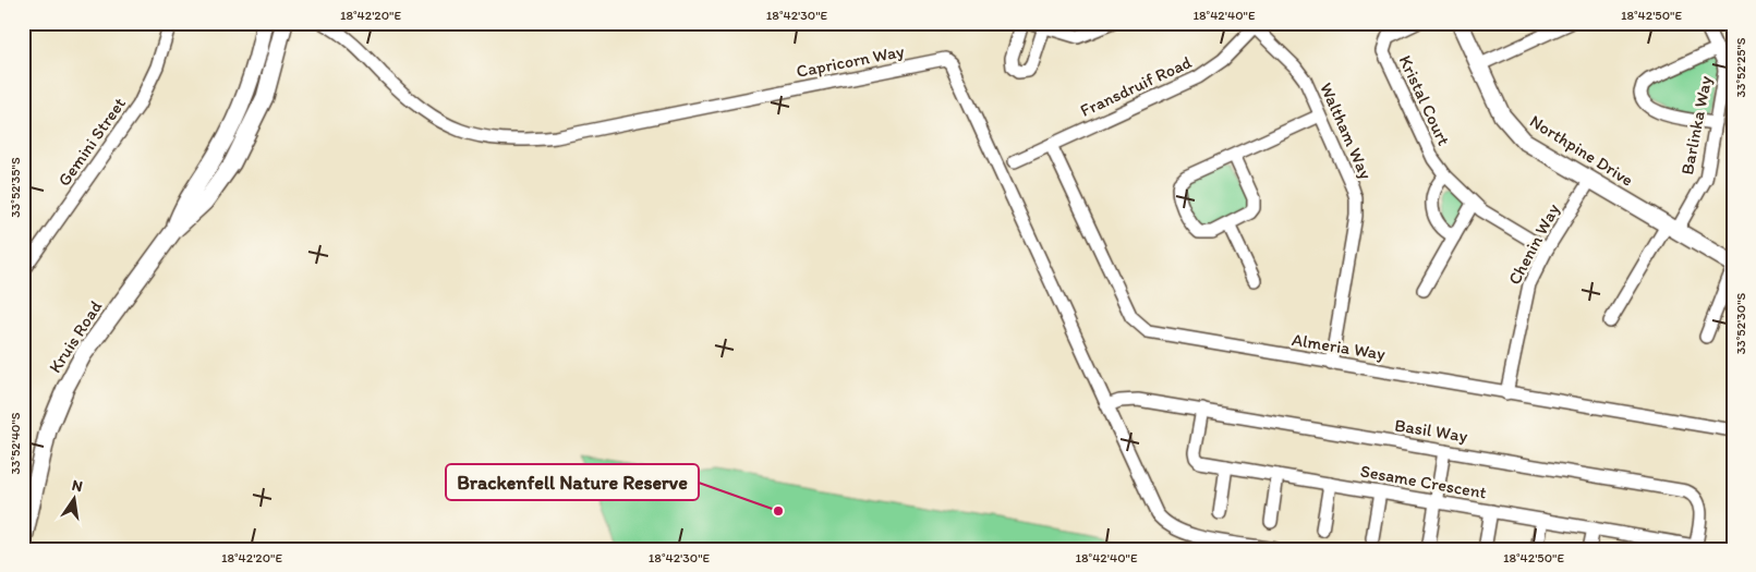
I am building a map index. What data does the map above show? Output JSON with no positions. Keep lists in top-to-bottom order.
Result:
{
  "streets": {
    "street": [
      "Capricorn Way",
      "Fransdruif Road",
      "Kristal Court",
      "Barlinka Way",
      "Waltham Way",
      "Gemini Street",
      "Northpine Drive",
      "Chenin Way",
      "Kruis Road",
      "Almeria Way",
      "Basil Way",
      "Sesame Crescent"
    ]
  },
  "crossings": [
    ["Capricorn Way", "Basil Way"],
    ["Fransdruif Road", "Waltham Way"],
    ["Fransdruif Road", "Almeria Way"],
    ["Kristal Court", "Chenin Way"],
    ["Barlinka Way", "Northpine Drive"],
    ["Waltham Way", "Almeria Way"],
    ["Northpine Drive", "Chenin Way"],
    ["Chenin Way", "Almeria Way"],
    ["Basil Way", "Sesame Crescent"]
  ],
  "places": ["Brackenfell Nature Reserve"],
  "north": "top",
  "coordinates": [
    "18°42'20\"E",
    "18°42'30\"E",
    "18°42'40\"E",
    "18°42'50\"E",
    "33°52'25\"S",
    "33°52'35\"S",
    "33°52'30\"S",
    "33°52'40\"S"
  ]
}
